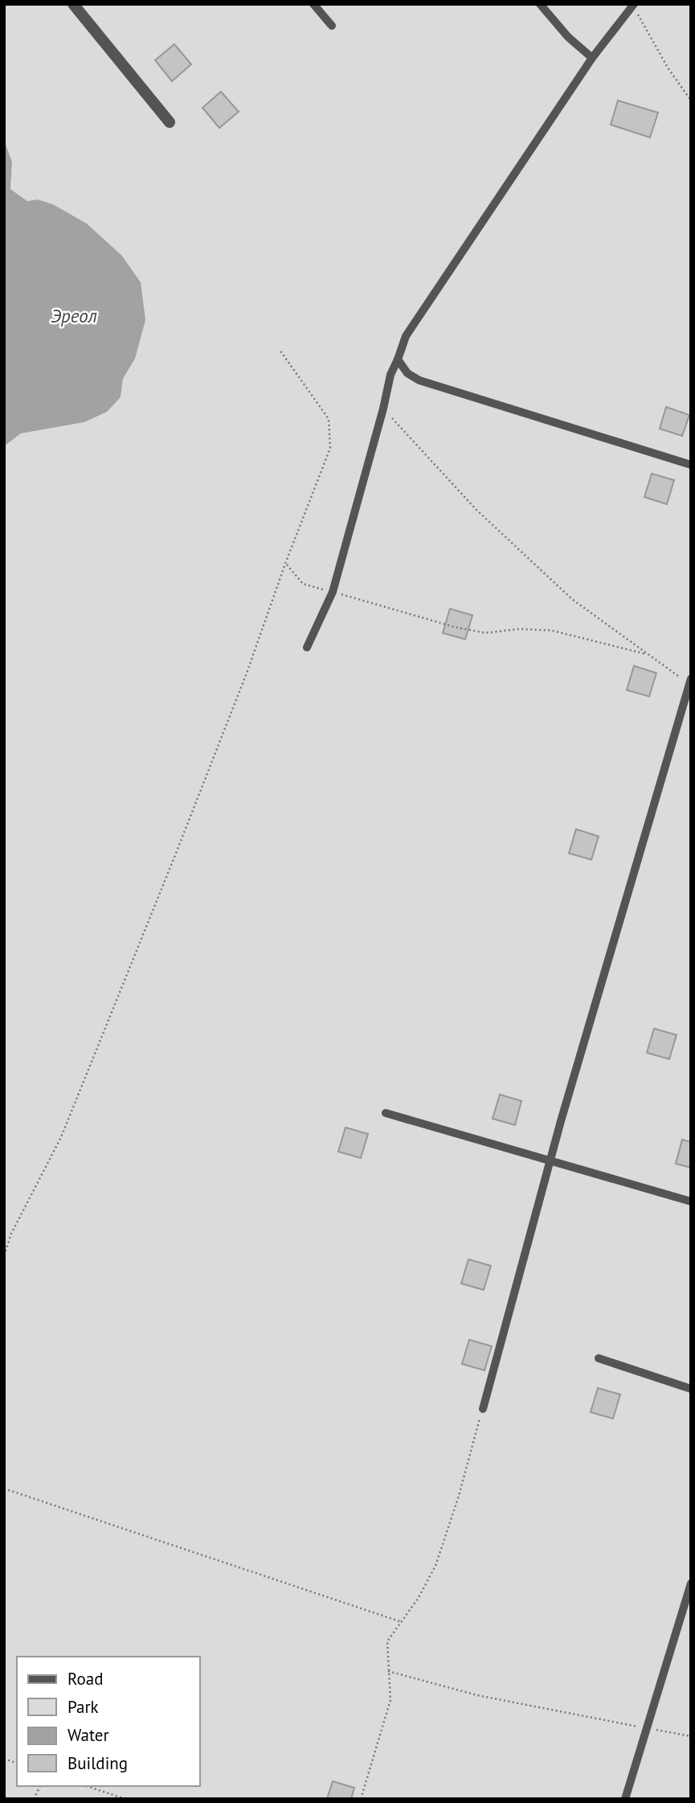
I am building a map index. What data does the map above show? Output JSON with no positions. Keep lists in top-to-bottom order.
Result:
{
  "water": ["Эреол"],
  "legend": [
    "Road",
    "Park",
    "Water",
    "Building"
  ]
}
